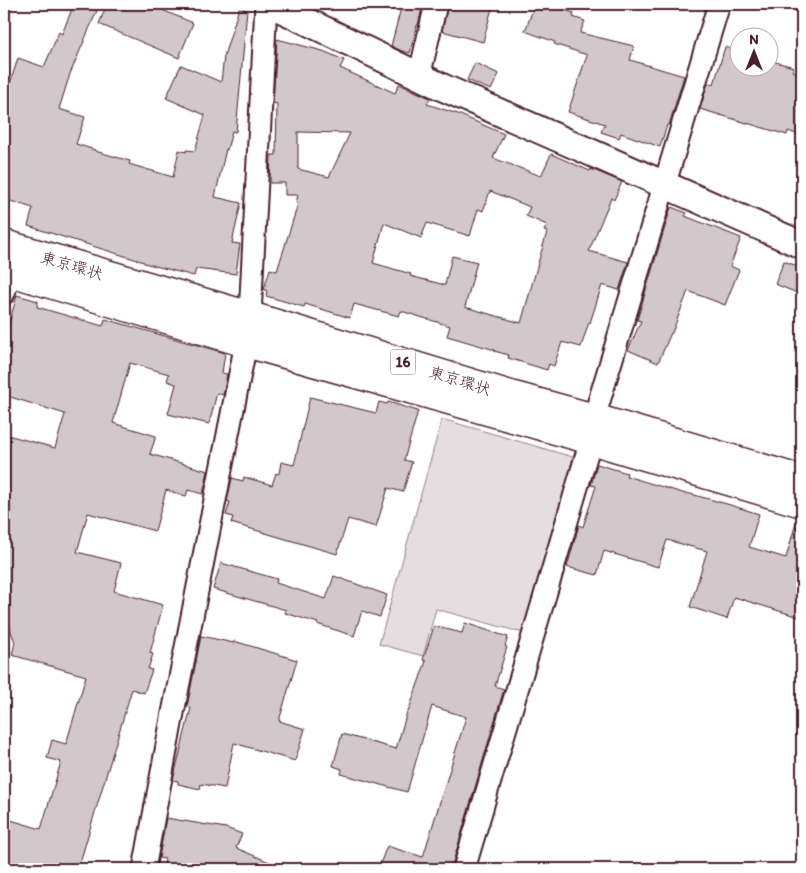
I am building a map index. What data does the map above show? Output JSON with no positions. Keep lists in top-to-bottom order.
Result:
{
  "streets": {
    "highway": ["東京環状", "16"]
  },
  "north": "top"
}
